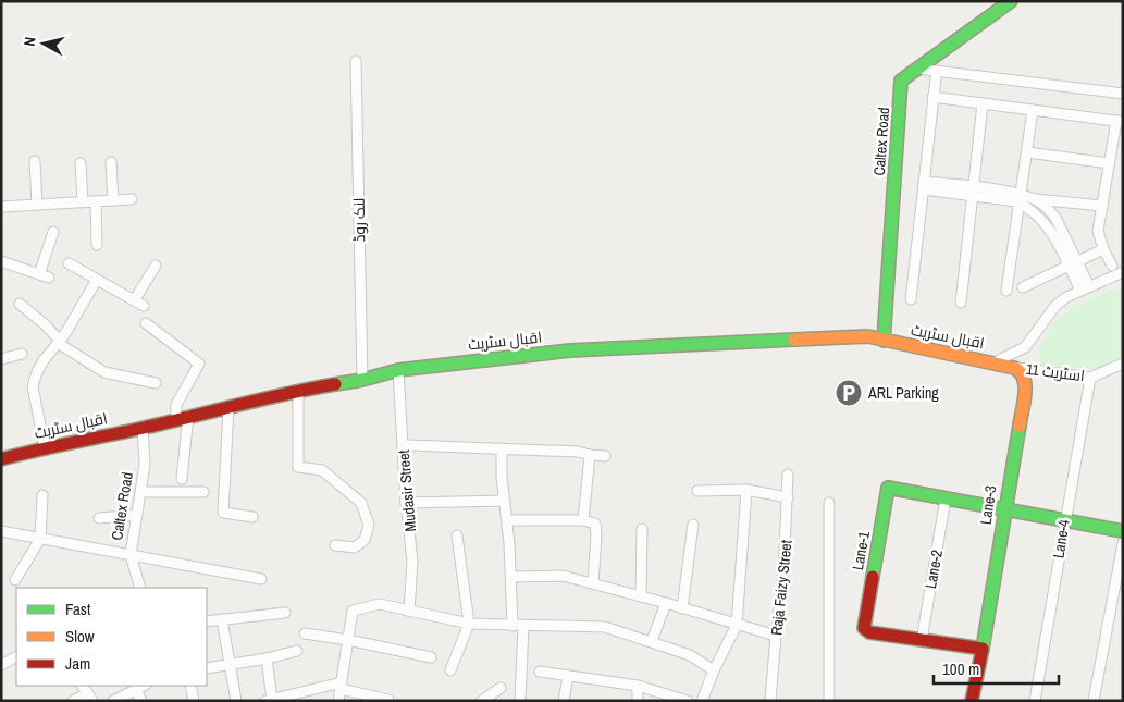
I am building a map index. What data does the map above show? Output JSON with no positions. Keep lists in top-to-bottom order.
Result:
{
  "streets": {
    "street": [
      "Caltex Road",
      "لنک روڈ",
      "اقبال سٹریٹ",
      "اسٹریٹ 11",
      "Mudasir Street",
      "Lane-3",
      "Lane-4",
      "Lane-1",
      "Lane-2",
      "Raja Faizy Street"
    ]
  },
  "crossings": [
    ["Caltex Road", "اقبال سٹریٹ"],
    ["لنک روڈ", "اقبال سٹریٹ"],
    ["اقبال سٹریٹ", "اسٹریٹ 11"],
    ["اقبال سٹریٹ", "Mudasir Street"],
    ["اقبال سٹریٹ", "Lane-3"],
    ["اسٹریٹ 11", "Lane-3"],
    ["اسٹریٹ 11", "Lane-4"],
    ["Lane-1", "Lane-2"]
  ],
  "places": {
    "parking": ["ARL Parking"]
  },
  "legend": ["Fast", "Slow", "Jam"],
  "scale_bar": "100 m",
  "north": "left"
}
